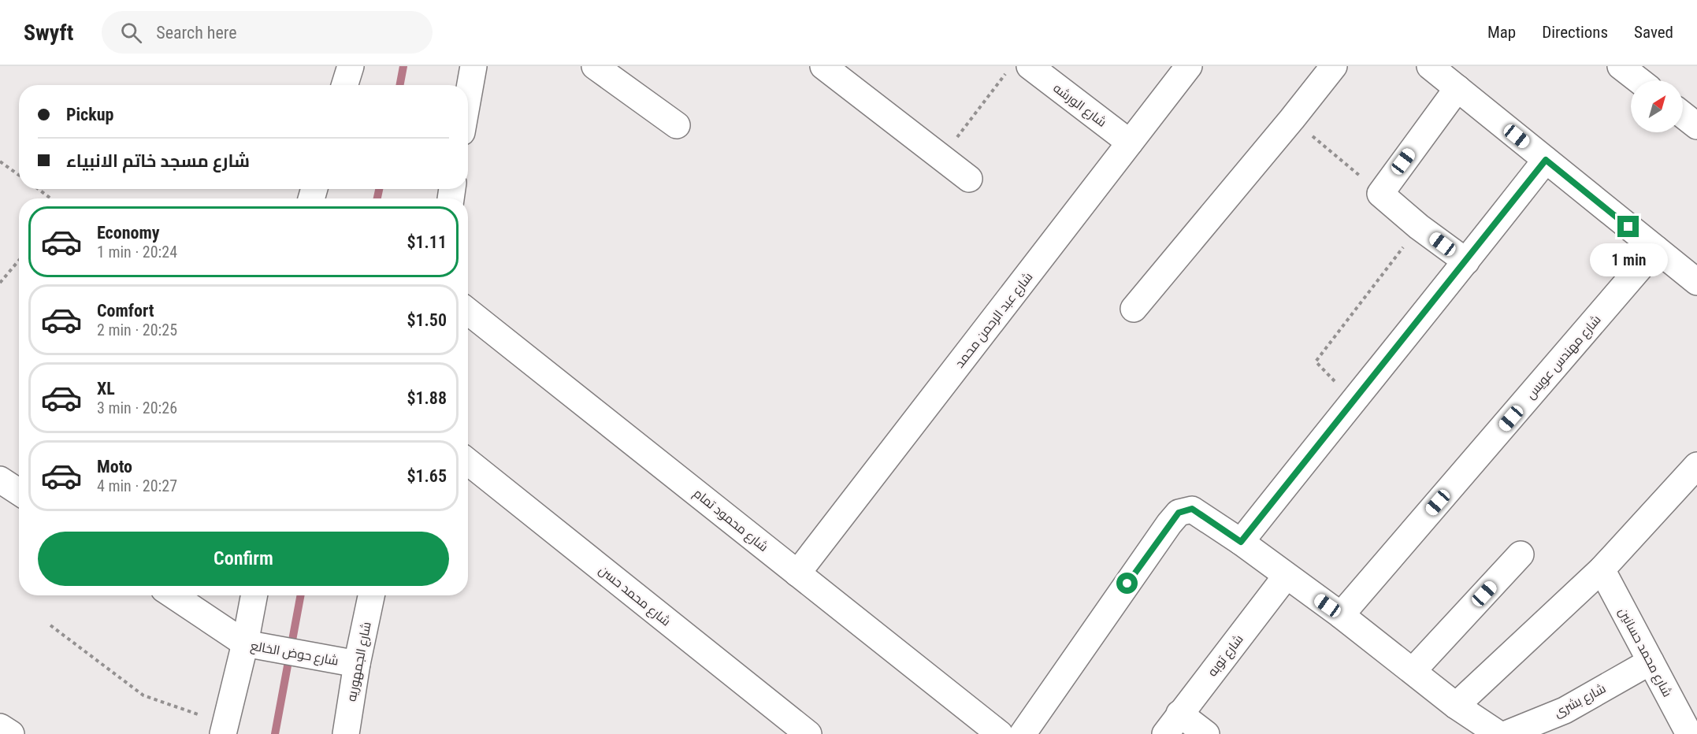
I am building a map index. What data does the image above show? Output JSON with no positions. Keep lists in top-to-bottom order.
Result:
{
  "streets": {
    "street": [
      "شارع الورشه",
      "شارع عبد الرحمن محمد",
      "شارع مهندس عويس",
      "شارع محمود تمام",
      "شارع محمد حسن",
      "شارع محمد حسانين",
      "شارع حوض الخالع",
      "شارع توبه",
      "شارع الجمهوريه",
      "شارع بشرى"
    ]
  },
  "crossings": [
    ["شارع الورشه", "شارع عبد الرحمن محمد"],
    ["شارع عبد الرحمن محمد", "شارع محمود تمام"],
    ["شارع محمد حسانين", "شارع بشرى"],
    ["شارع حوض الخالع", "شارع الجمهوريه"]
  ],
  "north": "top right",
  "page": {
    "header": "Swyft",
    "search": "Search here",
    "nav": ["Map", "Directions", "Saved"],
    "banner": ["Pickup", "شارع مسجد خاتم الانبياء"],
    "list": [
      {
        "name": "Economy",
        "note": "1 min · 20:24",
        "value": "$1.11"
      },
      {
        "name": "Comfort",
        "note": "2 min · 20:25",
        "value": "$1.50"
      },
      {
        "name": "XL",
        "note": "3 min · 20:26",
        "value": "$1.88"
      },
      {
        "name": "Moto",
        "note": "4 min · 20:27",
        "value": "$1.65"
      }
    ],
    "bubble": "1 min",
    "buttons": "Confirm"
  }
}
